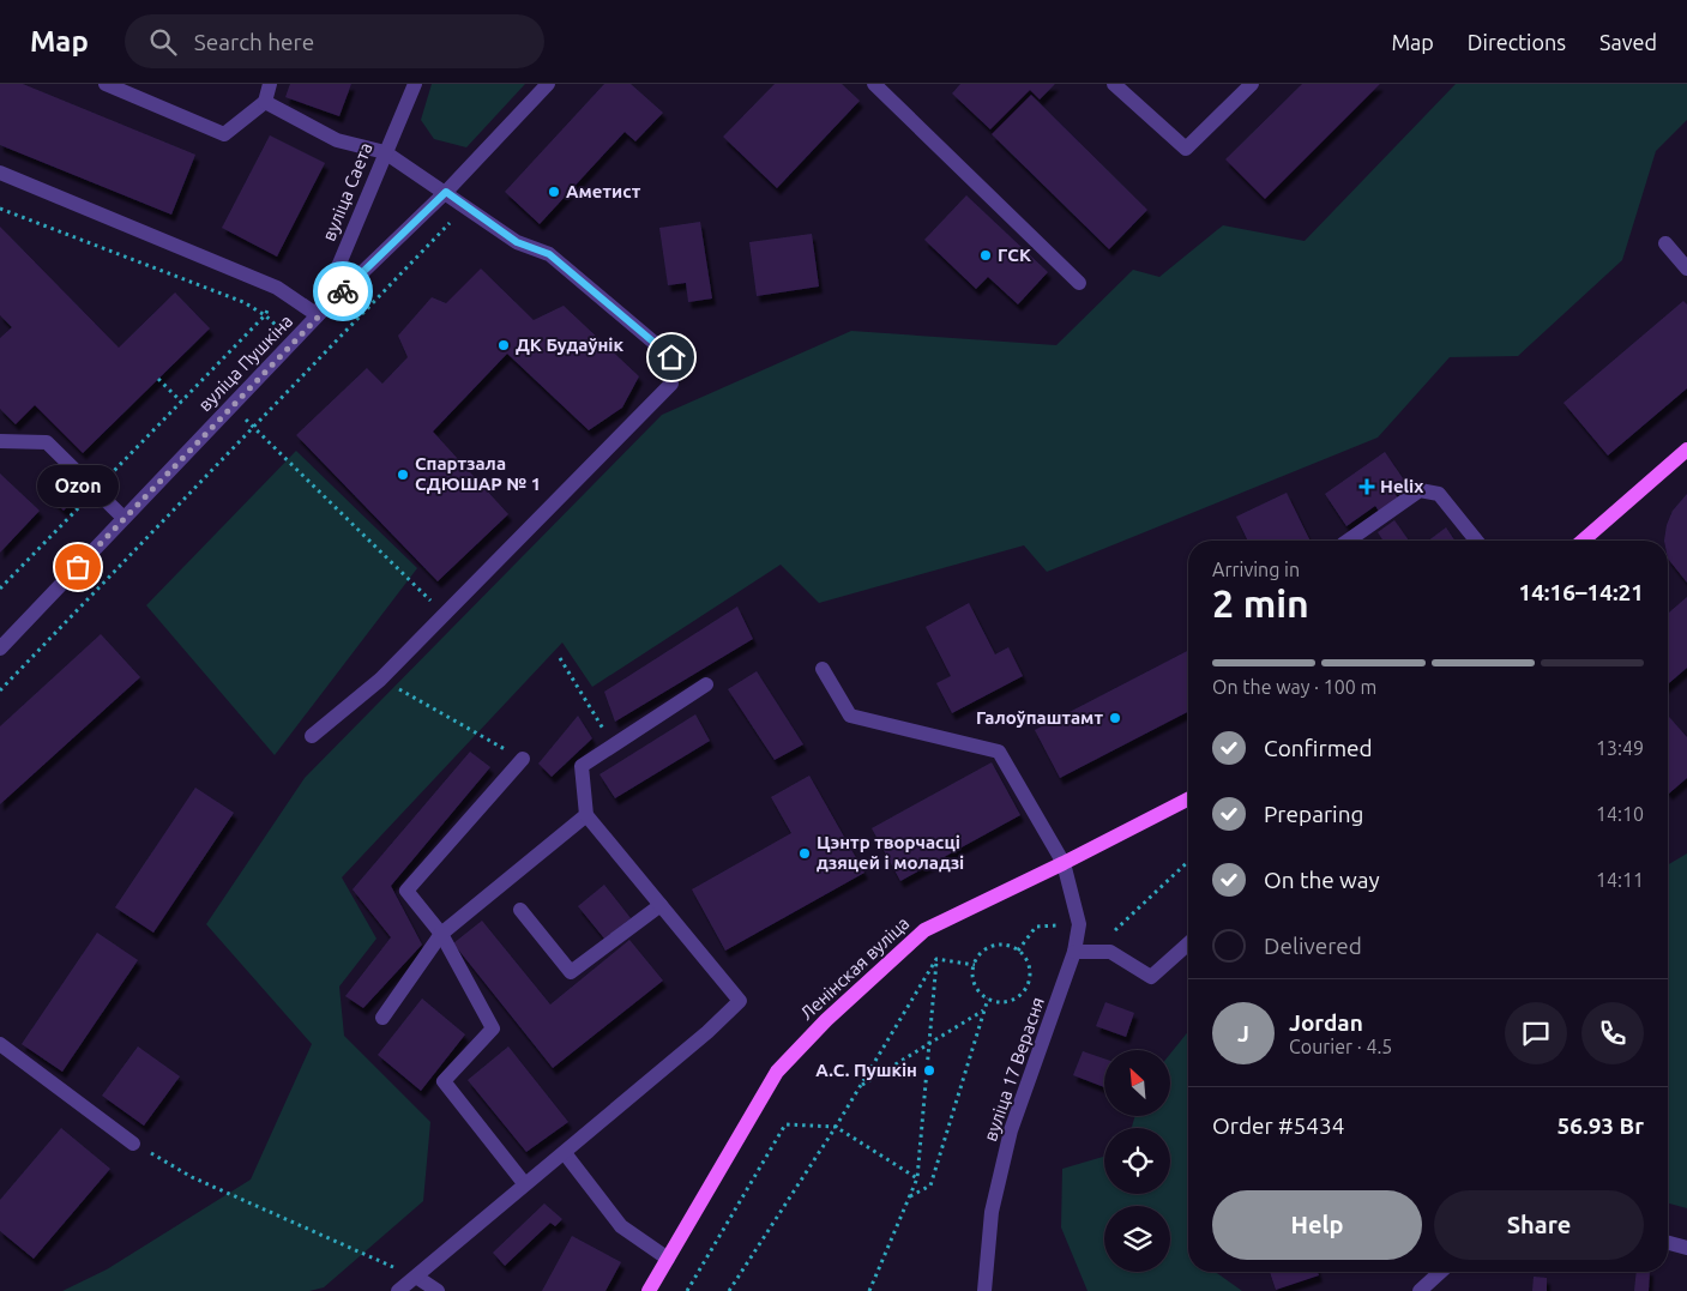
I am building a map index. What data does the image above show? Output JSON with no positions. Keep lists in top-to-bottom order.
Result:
{
  "streets": {
    "main road": ["Ленінская вуліца"],
    "street": ["вуліца Саета", "вуліца Пушкіна", "вуліца 17 Верасня"]
  },
  "crossings": [
    ["вуліца Саета", "вуліца Пушкіна"],
    ["Ленінская вуліца", "вуліца 17 Верасня"]
  ],
  "places": {
    "other": [
      "Аметист",
      "ГСК",
      "ДК Будаўнік",
      "Спартзала СДЮШАР № 1",
      "Ozon",
      "Галоўпаштамт",
      "Цэнтр творчасці дзяцей і моладзі",
      "А.С. Пушкін"
    ],
    "health": ["Helix"]
  },
  "north": "top left",
  "page": {
    "header": "Map",
    "search": "Search here",
    "nav": ["Map", "Directions", "Saved"],
    "bubble": "Ozon",
    "heading": ["2 min", "Arriving in", "14:16–14:21"],
    "panel": [
      "Jordan",
      "Courier · 4.5",
      "Order #5434",
      "56.93 Br"
    ],
    "bar": "On the way · 100 m",
    "list": [
      ["Confirmed", "13:49"],
      ["Preparing", "14:10"],
      ["On the way", "14:11"],
      "Delivered"
    ],
    "round": "J",
    "buttons": ["Help", "Share"]
  }
}
